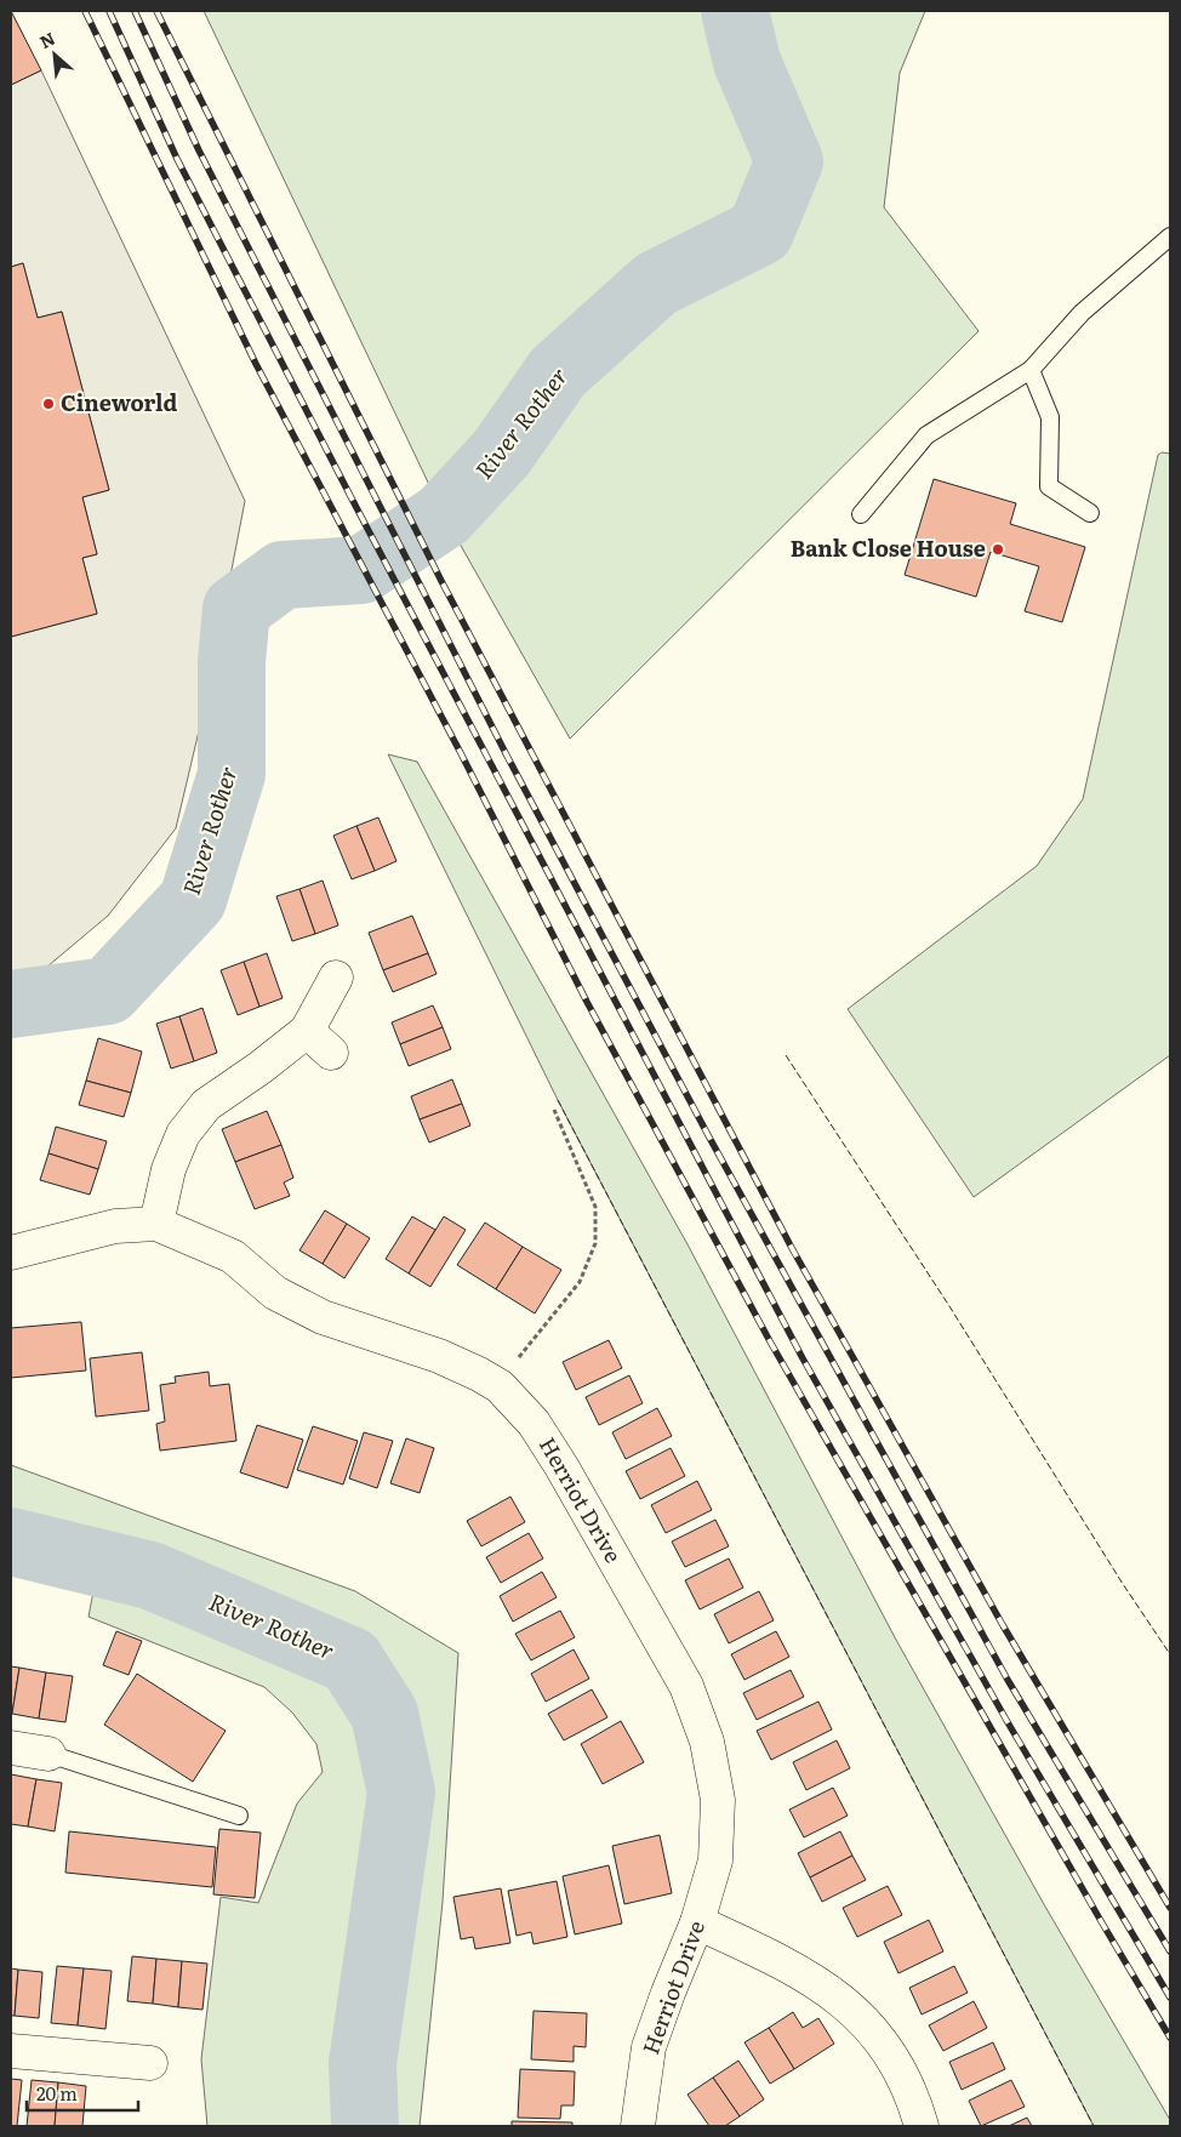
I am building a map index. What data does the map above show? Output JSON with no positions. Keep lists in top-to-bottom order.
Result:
{
  "streets": {
    "street": ["Herriot Drive"]
  },
  "water": ["River Rother"],
  "places": ["Cineworld", "Bank Close House"],
  "scale_bar": "20 m",
  "north": "top left"
}
